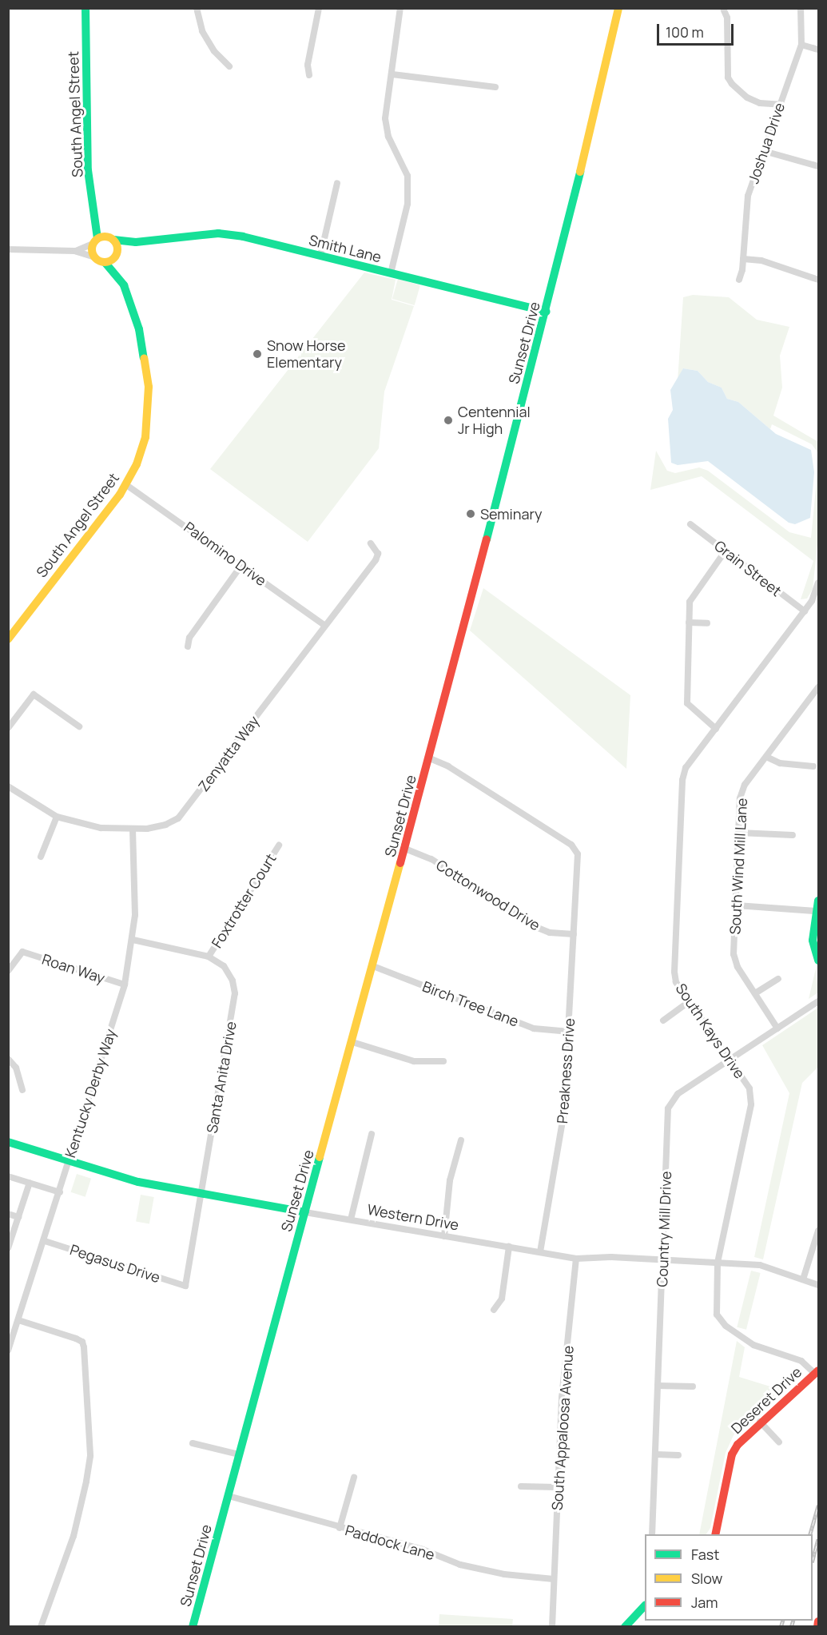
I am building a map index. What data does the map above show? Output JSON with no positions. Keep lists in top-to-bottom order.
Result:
{
  "streets": {
    "main road": [
      "South Angel Street",
      "Smith Lane",
      "Sunset Drive",
      "Western Drive",
      "Deseret Drive"
    ],
    "street": [
      "Joshua Drive",
      "Palomino Drive",
      "Grain Street",
      "Zenyatta Way",
      "South Wind Mill Lane",
      "Cottonwood Drive",
      "Foxtrotter Court",
      "Roan Way",
      "Birch Tree Lane",
      "South Kays Drive",
      "Preakness Drive",
      "Santa Anita Drive",
      "Kentucky Derby Way",
      "Country Mill Drive",
      "Pegasus Drive",
      "South Appaloosa Avenue",
      "Paddock Lane"
    ]
  },
  "crossings": [
    ["South Angel Street", "Smith Lane"],
    ["South Angel Street", "Palomino Drive"],
    ["Smith Lane", "Sunset Drive"],
    ["Sunset Drive", "Cottonwood Drive"],
    ["Sunset Drive", "Birch Tree Lane"],
    ["Sunset Drive", "Preakness Drive"],
    ["Sunset Drive", "Western Drive"],
    ["Sunset Drive", "Paddock Lane"],
    ["Palomino Drive", "Zenyatta Way"],
    ["Grain Street", "South Kays Drive"],
    ["Zenyatta Way", "Kentucky Derby Way"],
    ["South Wind Mill Lane", "Country Mill Drive"],
    ["Cottonwood Drive", "Preakness Drive"],
    ["Foxtrotter Court", "Santa Anita Drive"],
    ["Roan Way", "Kentucky Derby Way"],
    ["Birch Tree Lane", "Preakness Drive"],
    ["South Kays Drive", "Western Drive"],
    ["South Kays Drive", "Country Mill Drive"],
    ["South Kays Drive", "Deseret Drive"],
    ["Preakness Drive", "Western Drive"],
    ["Santa Anita Drive", "Kentucky Derby Way"],
    ["Santa Anita Drive", "Western Drive"],
    ["Santa Anita Drive", "Pegasus Drive"],
    ["Kentucky Derby Way", "Western Drive"],
    ["Kentucky Derby Way", "Pegasus Drive"],
    ["Western Drive", "Country Mill Drive"],
    ["Western Drive", "South Appaloosa Avenue"],
    ["South Appaloosa Avenue", "Paddock Lane"]
  ],
  "places": ["Snow Horse Elementary", "Centennial Jr High", "Seminary"],
  "legend": ["Fast", "Slow", "Jam"],
  "scale_bar": "100 m"
}
